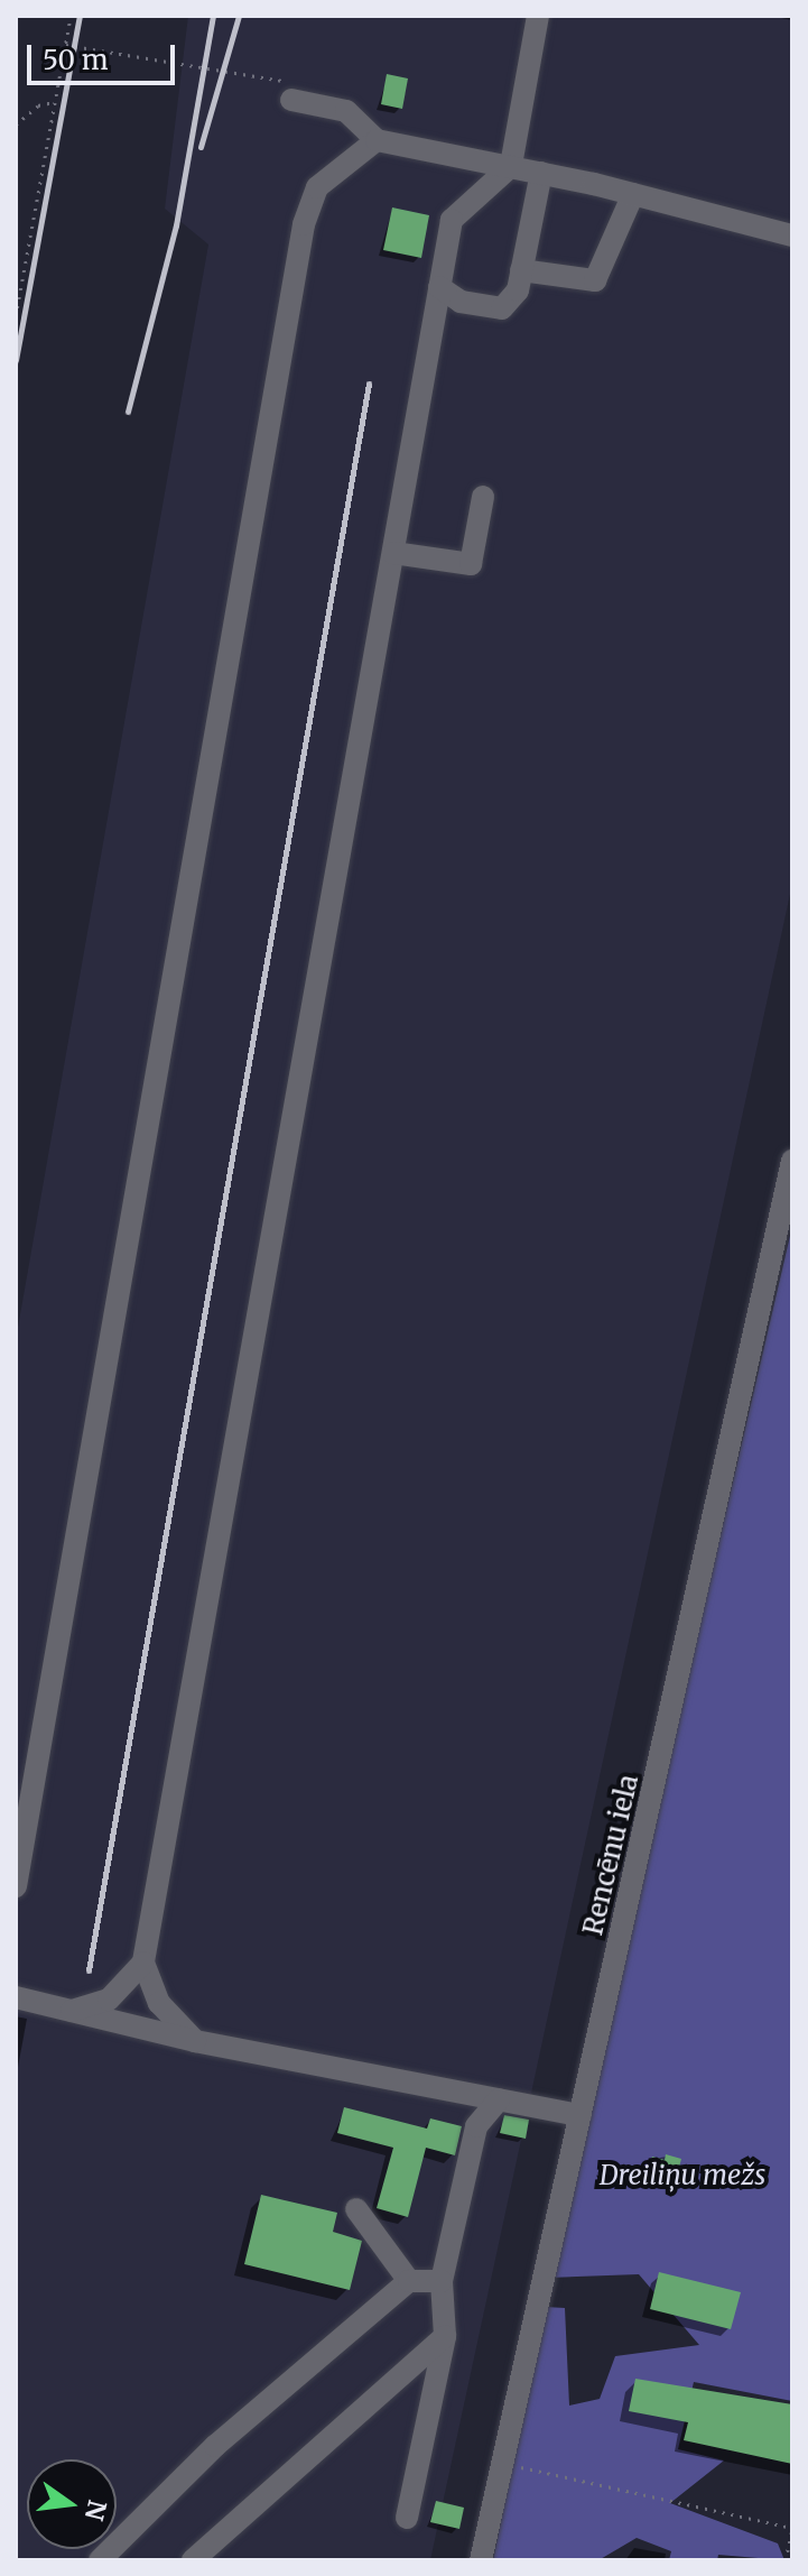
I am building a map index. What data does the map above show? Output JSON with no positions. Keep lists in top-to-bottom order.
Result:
{
  "streets": {
    "street": ["Rencēnu iela"]
  },
  "parks": ["Dreiliņu mežs"],
  "scale_bar": "50 m",
  "north": "right"
}
